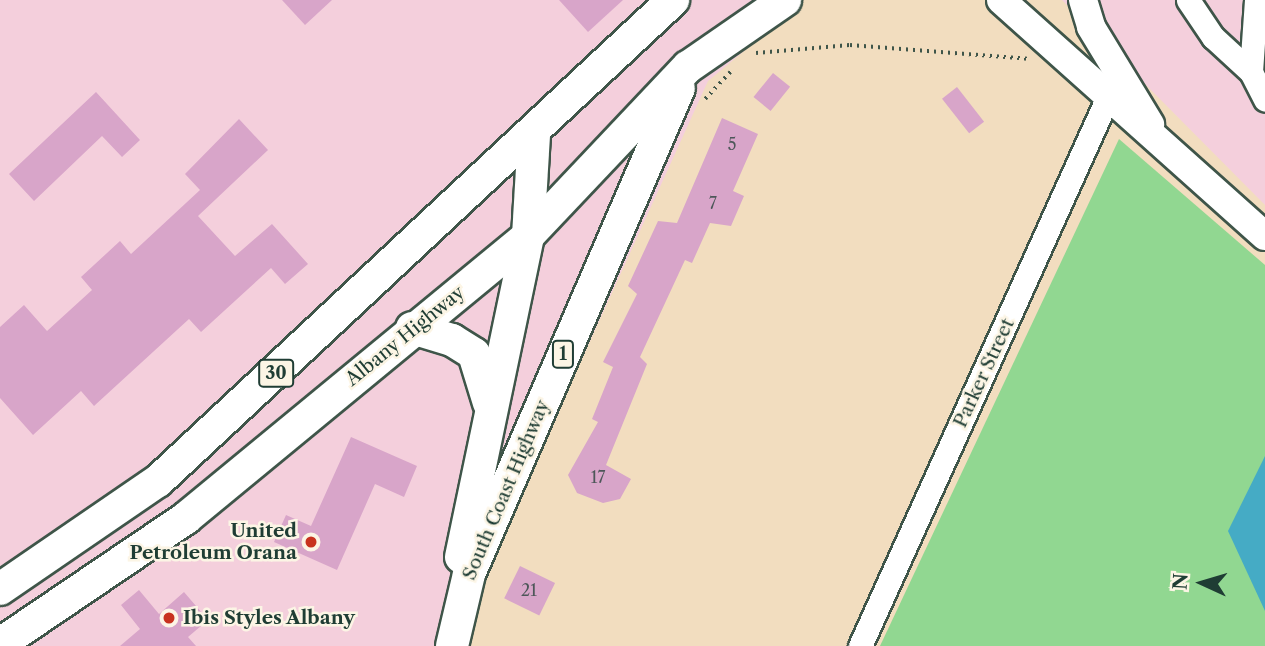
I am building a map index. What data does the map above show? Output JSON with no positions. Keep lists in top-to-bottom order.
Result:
{
  "streets": {
    "highway": [
      "Albany Highway",
      "1",
      "30",
      "South Coast Highway"
    ],
    "street": ["Parker Street"]
  },
  "crossings": [
    ["Albany Highway", "South Coast Highway"],
    ["30", "South Coast Highway"]
  ],
  "places": ["United Petroleum Orana", "Ibis Styles Albany"],
  "house_numbers": [
    "5",
    "7",
    "17",
    "21"
  ],
  "north": "left"
}
